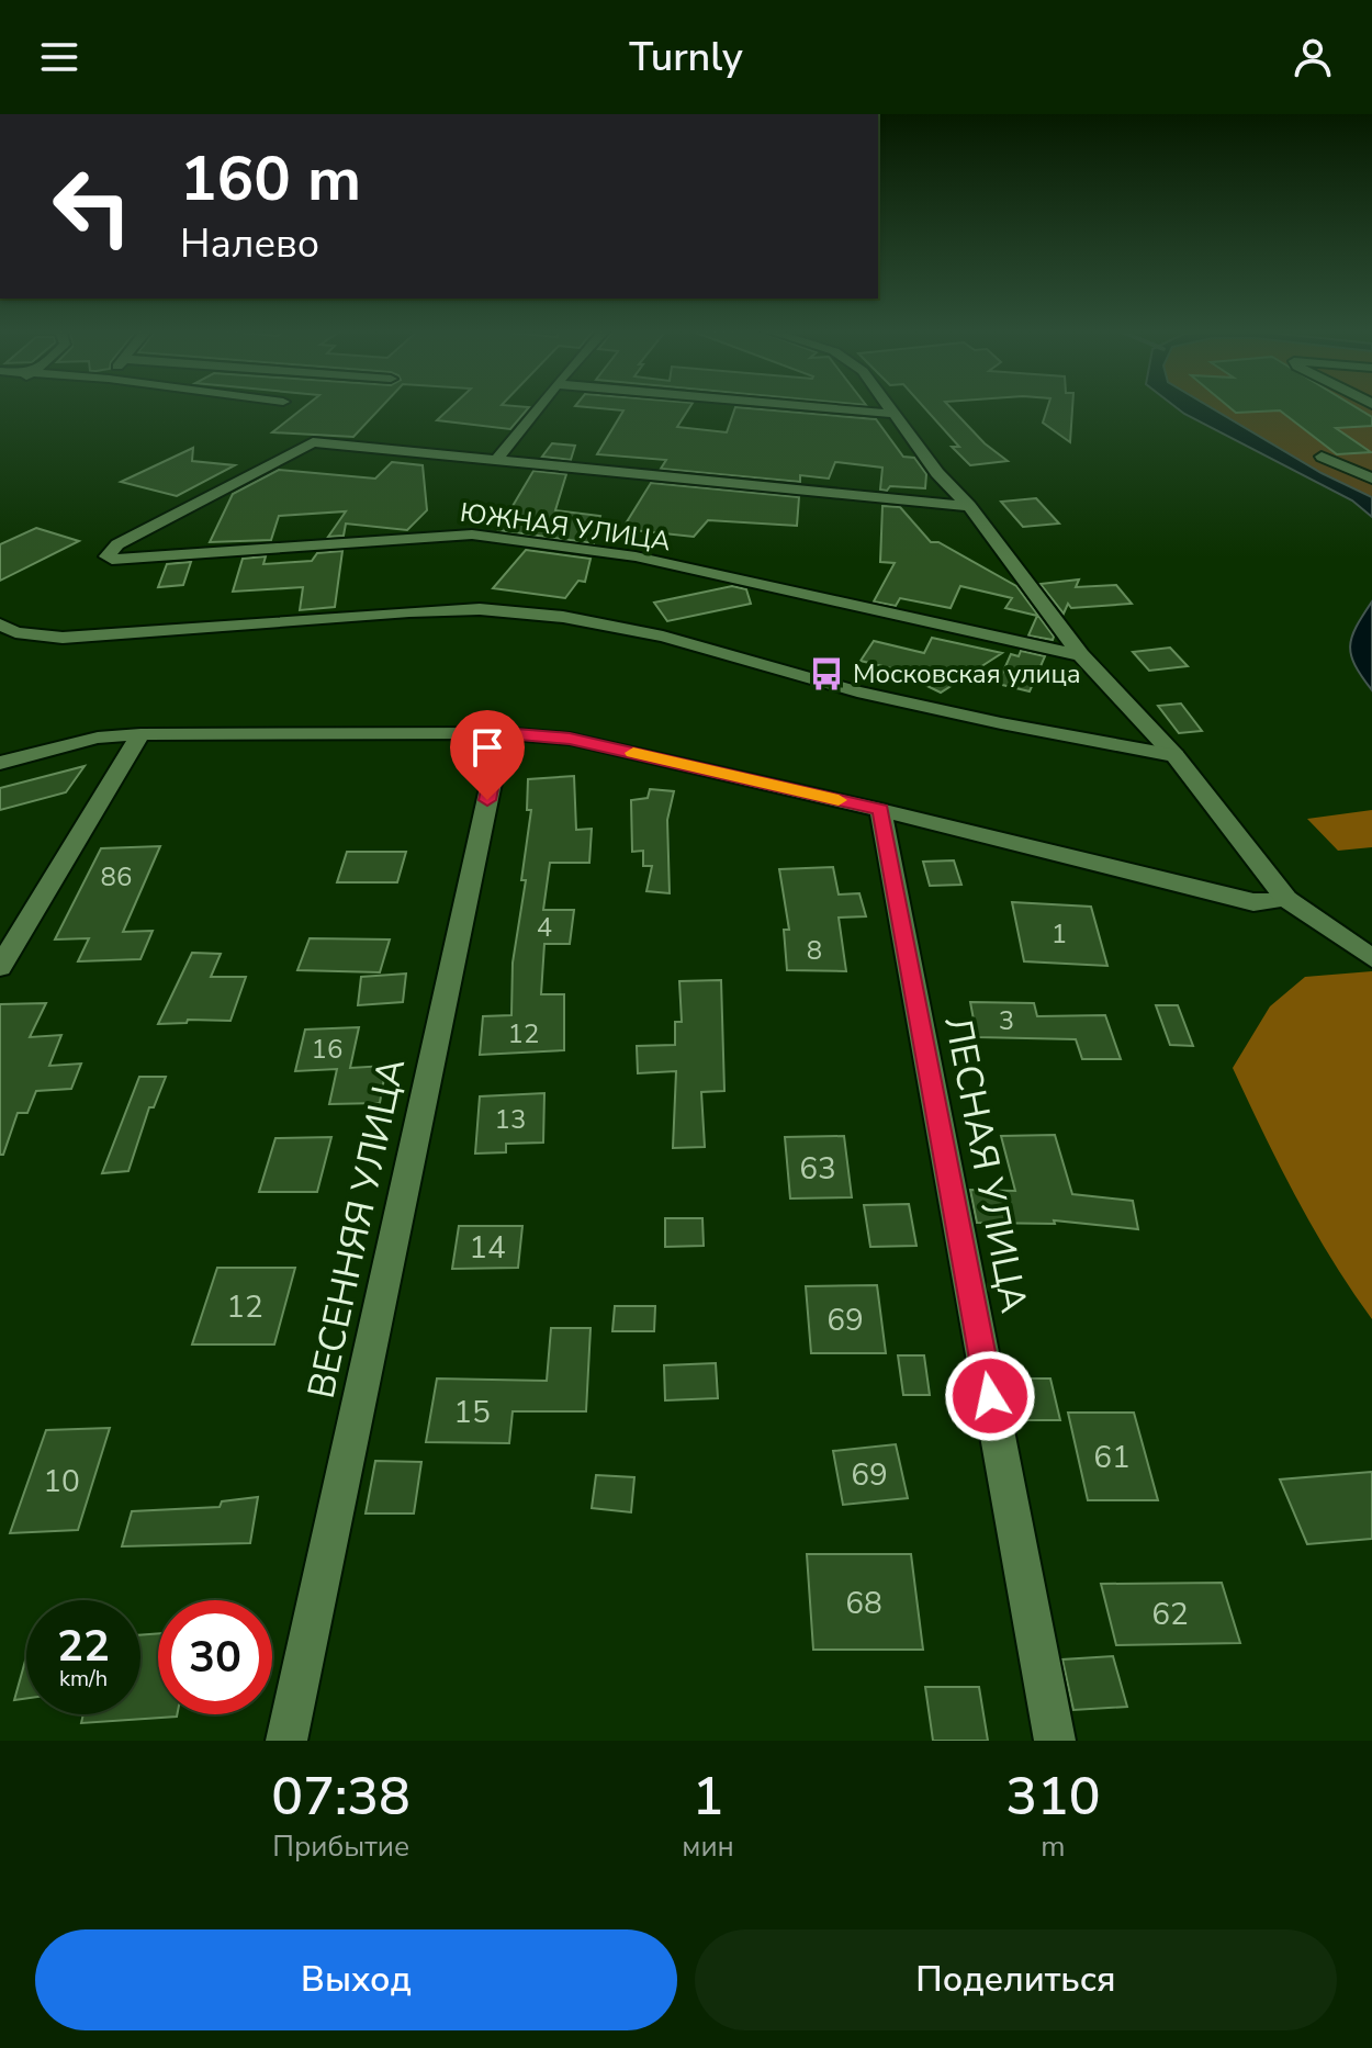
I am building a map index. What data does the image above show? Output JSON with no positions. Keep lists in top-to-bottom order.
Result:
{
  "streets": {
    "street": ["ЮЖНАЯ УЛИЦА", "ЛЕСНАЯ УЛИЦА", "ВЕСЕННЯЯ УЛИЦА"]
  },
  "places": {
    "bus stop": ["Московская улица"]
  },
  "house_numbers": [
    "86",
    "4",
    "1",
    "8",
    "3",
    "12",
    "16",
    "13",
    "63",
    "14",
    "12",
    "69",
    "15",
    "61",
    "69",
    "10",
    "68",
    "62"
  ],
  "page": {
    "header": "Turnly",
    "turn": ["160 m", "Налево"],
    "speed": "22 km/h",
    "limit": "30",
    "eta": [
      "07:38",
      "Прибытие",
      "1",
      "мин",
      "310",
      "m"
    ],
    "buttons": ["Выход", "Поделиться"]
  }
}
